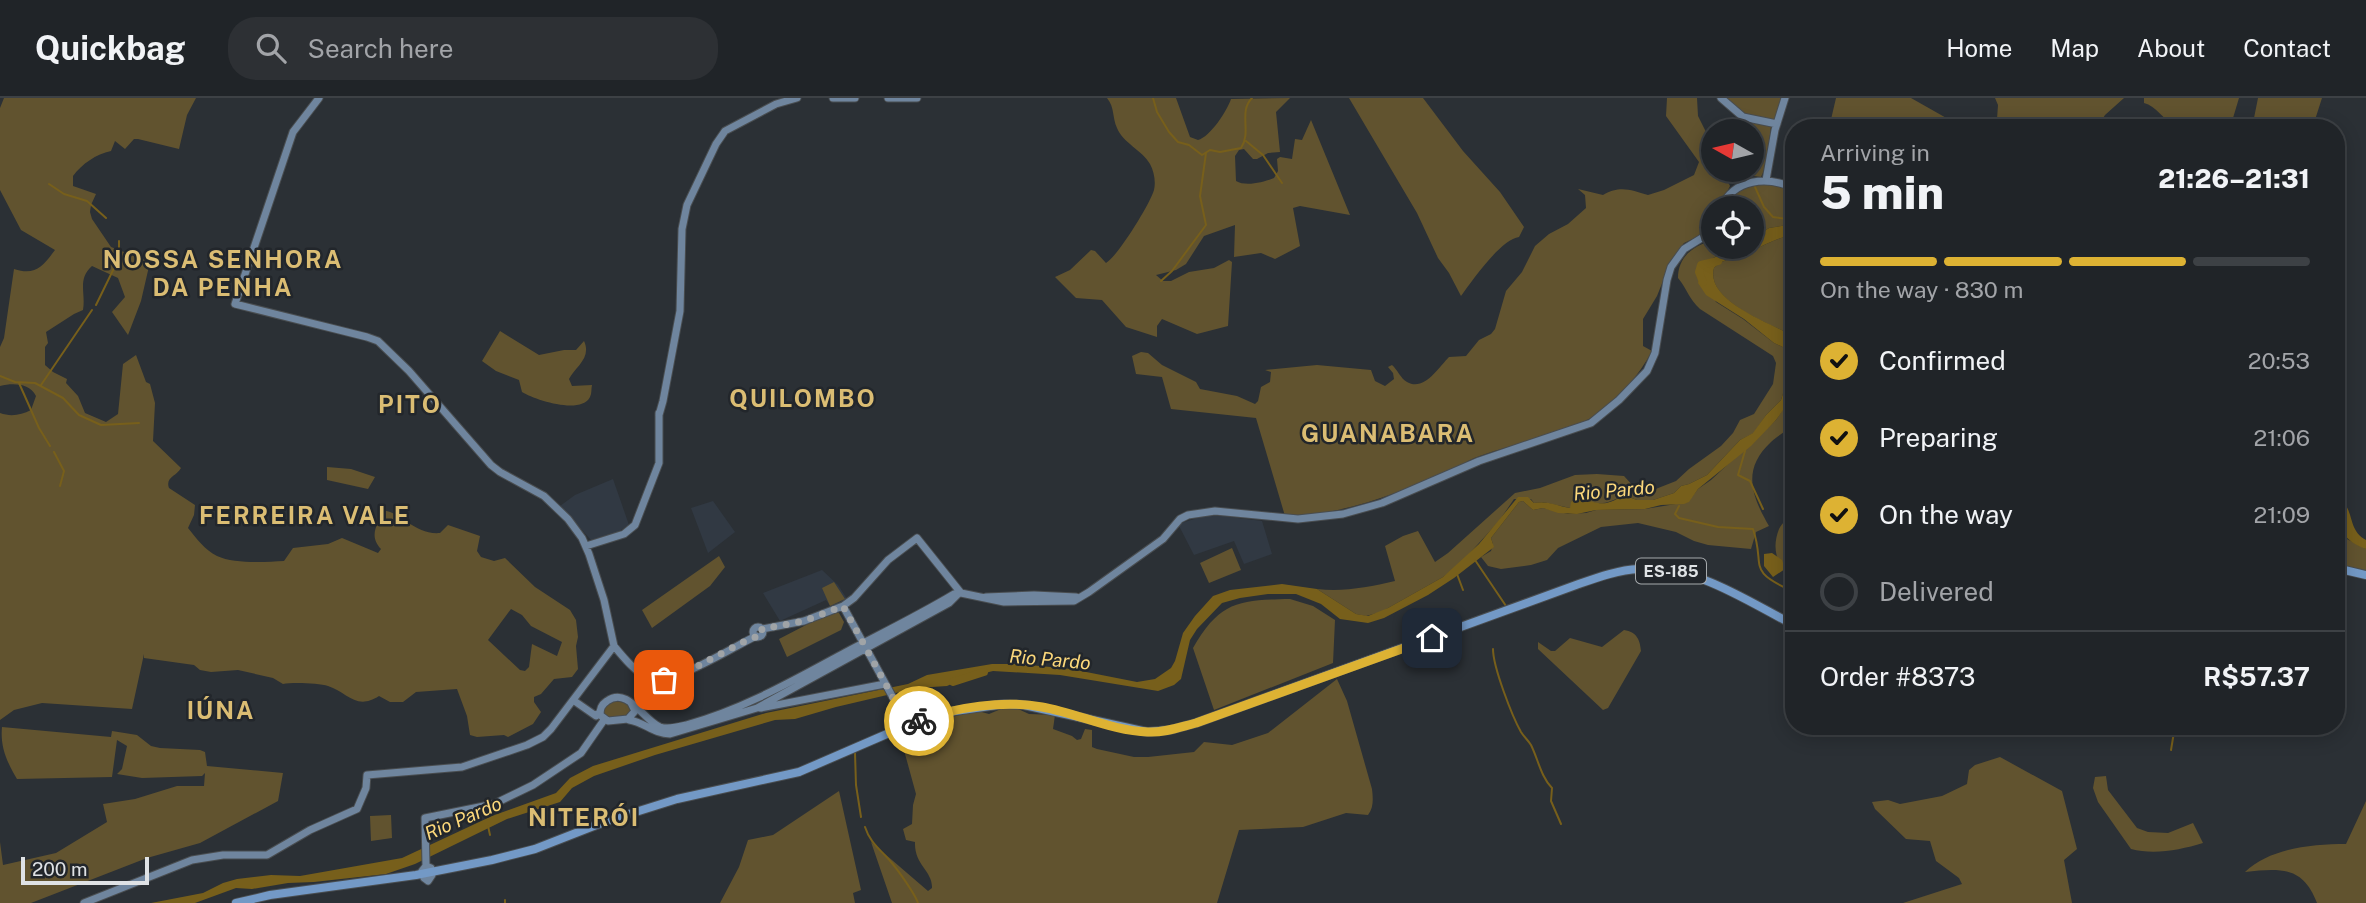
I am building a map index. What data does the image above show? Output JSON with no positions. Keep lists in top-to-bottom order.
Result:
{
  "streets": {
    "main road": ["ES-185"]
  },
  "districts": [
    "NOSSA SENHORA DA PENHA",
    "QUILOMBO",
    "PITO",
    "GUANABARA",
    "FERREIRA VALE",
    "IÚNA",
    "NITERÓI"
  ],
  "water": ["Rio Pardo"],
  "scale_bar": "200 m",
  "north": "left",
  "page": {
    "header": "Quickbag",
    "search": "Search here",
    "nav": [
      "Home",
      "Map",
      "About",
      "Contact"
    ],
    "heading": ["5 min", "Arriving in", "21:26–21:31"],
    "panel": ["Order #8373", "R$57.37"],
    "bar": "On the way · 830 m",
    "list": [
      ["Confirmed", "20:53"],
      ["Preparing", "21:06"],
      ["On the way", "21:09"],
      "Delivered"
    ],
    "scale": "200 m"
  }
}
